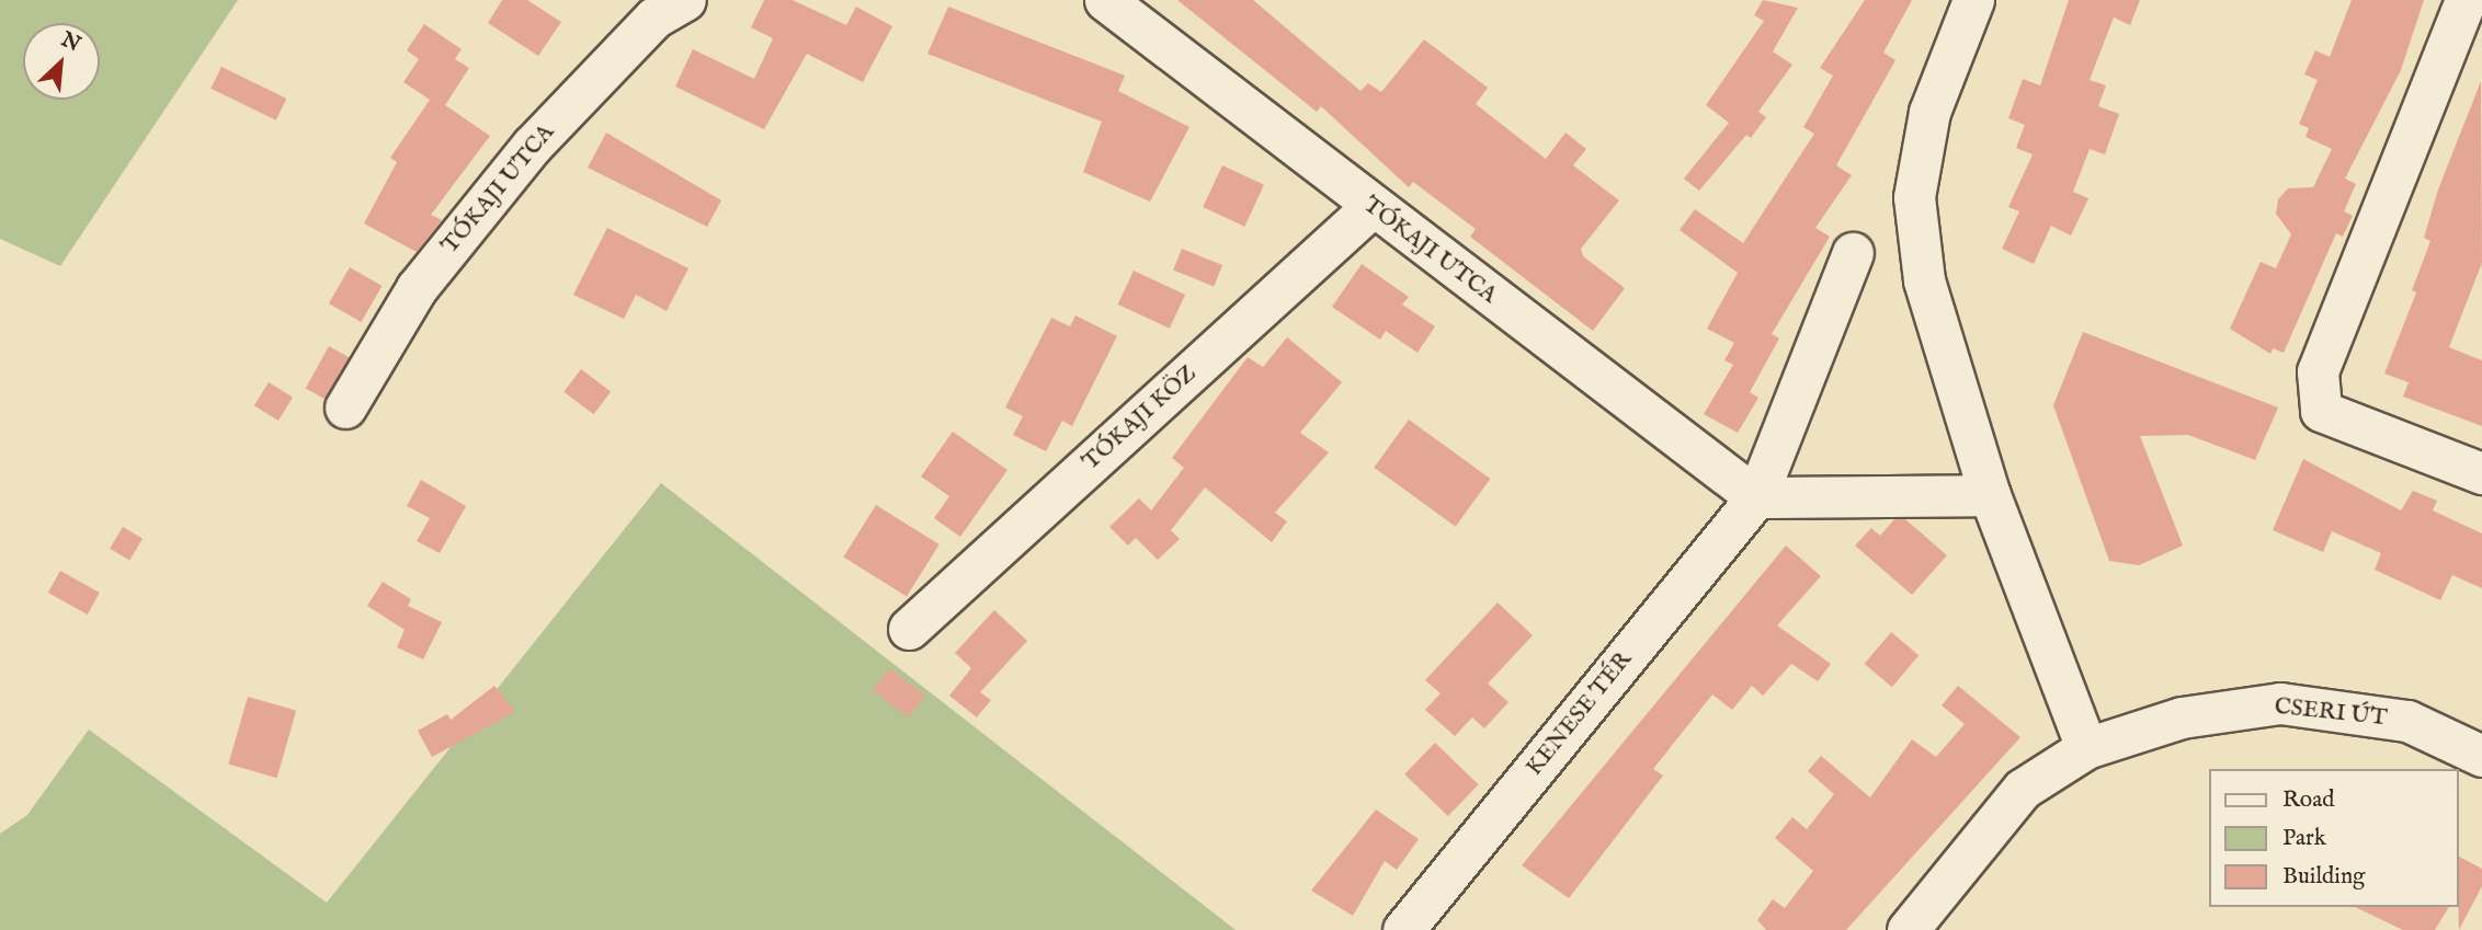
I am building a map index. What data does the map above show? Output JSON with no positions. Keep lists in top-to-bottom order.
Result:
{
  "streets": {
    "street": [
      "TÓKAJI UTCA",
      "TÓKAJI KÖZ",
      "CSERI ÚT",
      "KENESE TÉR"
    ]
  },
  "crossings": [
    ["TÓKAJI UTCA", "TÓKAJI KÖZ"],
    ["TÓKAJI UTCA", "KENESE TÉR"]
  ],
  "legend": ["Road", "Park", "Building"],
  "north": "top right"
}
